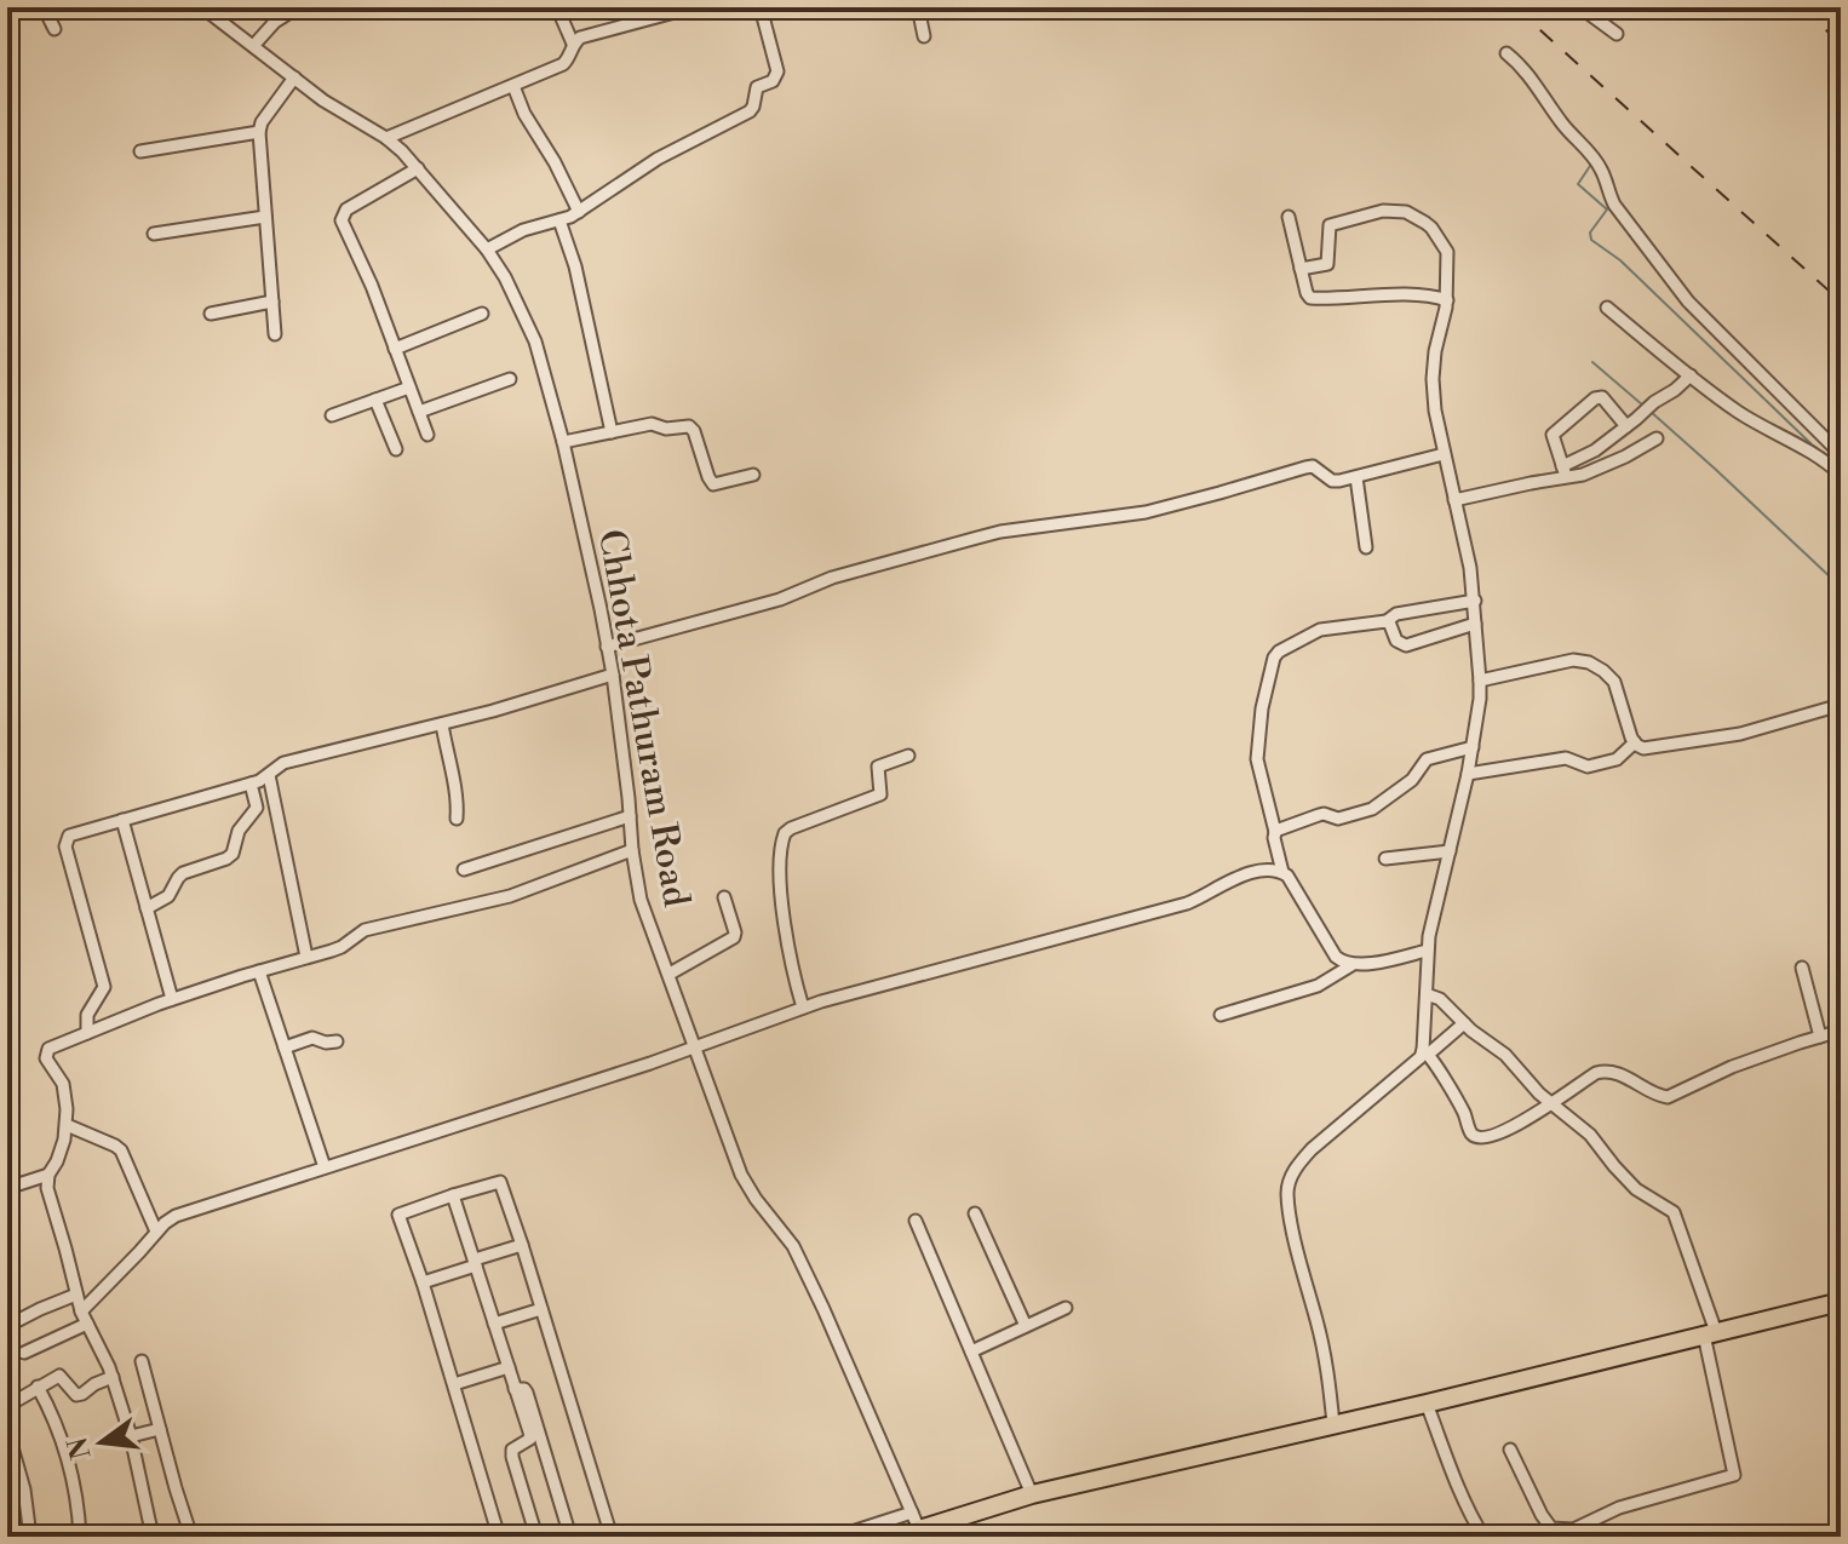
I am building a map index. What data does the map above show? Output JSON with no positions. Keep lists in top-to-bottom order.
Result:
{
  "streets": {
    "street": ["Chhota Pathuram Road"]
  },
  "north": "left"
}
